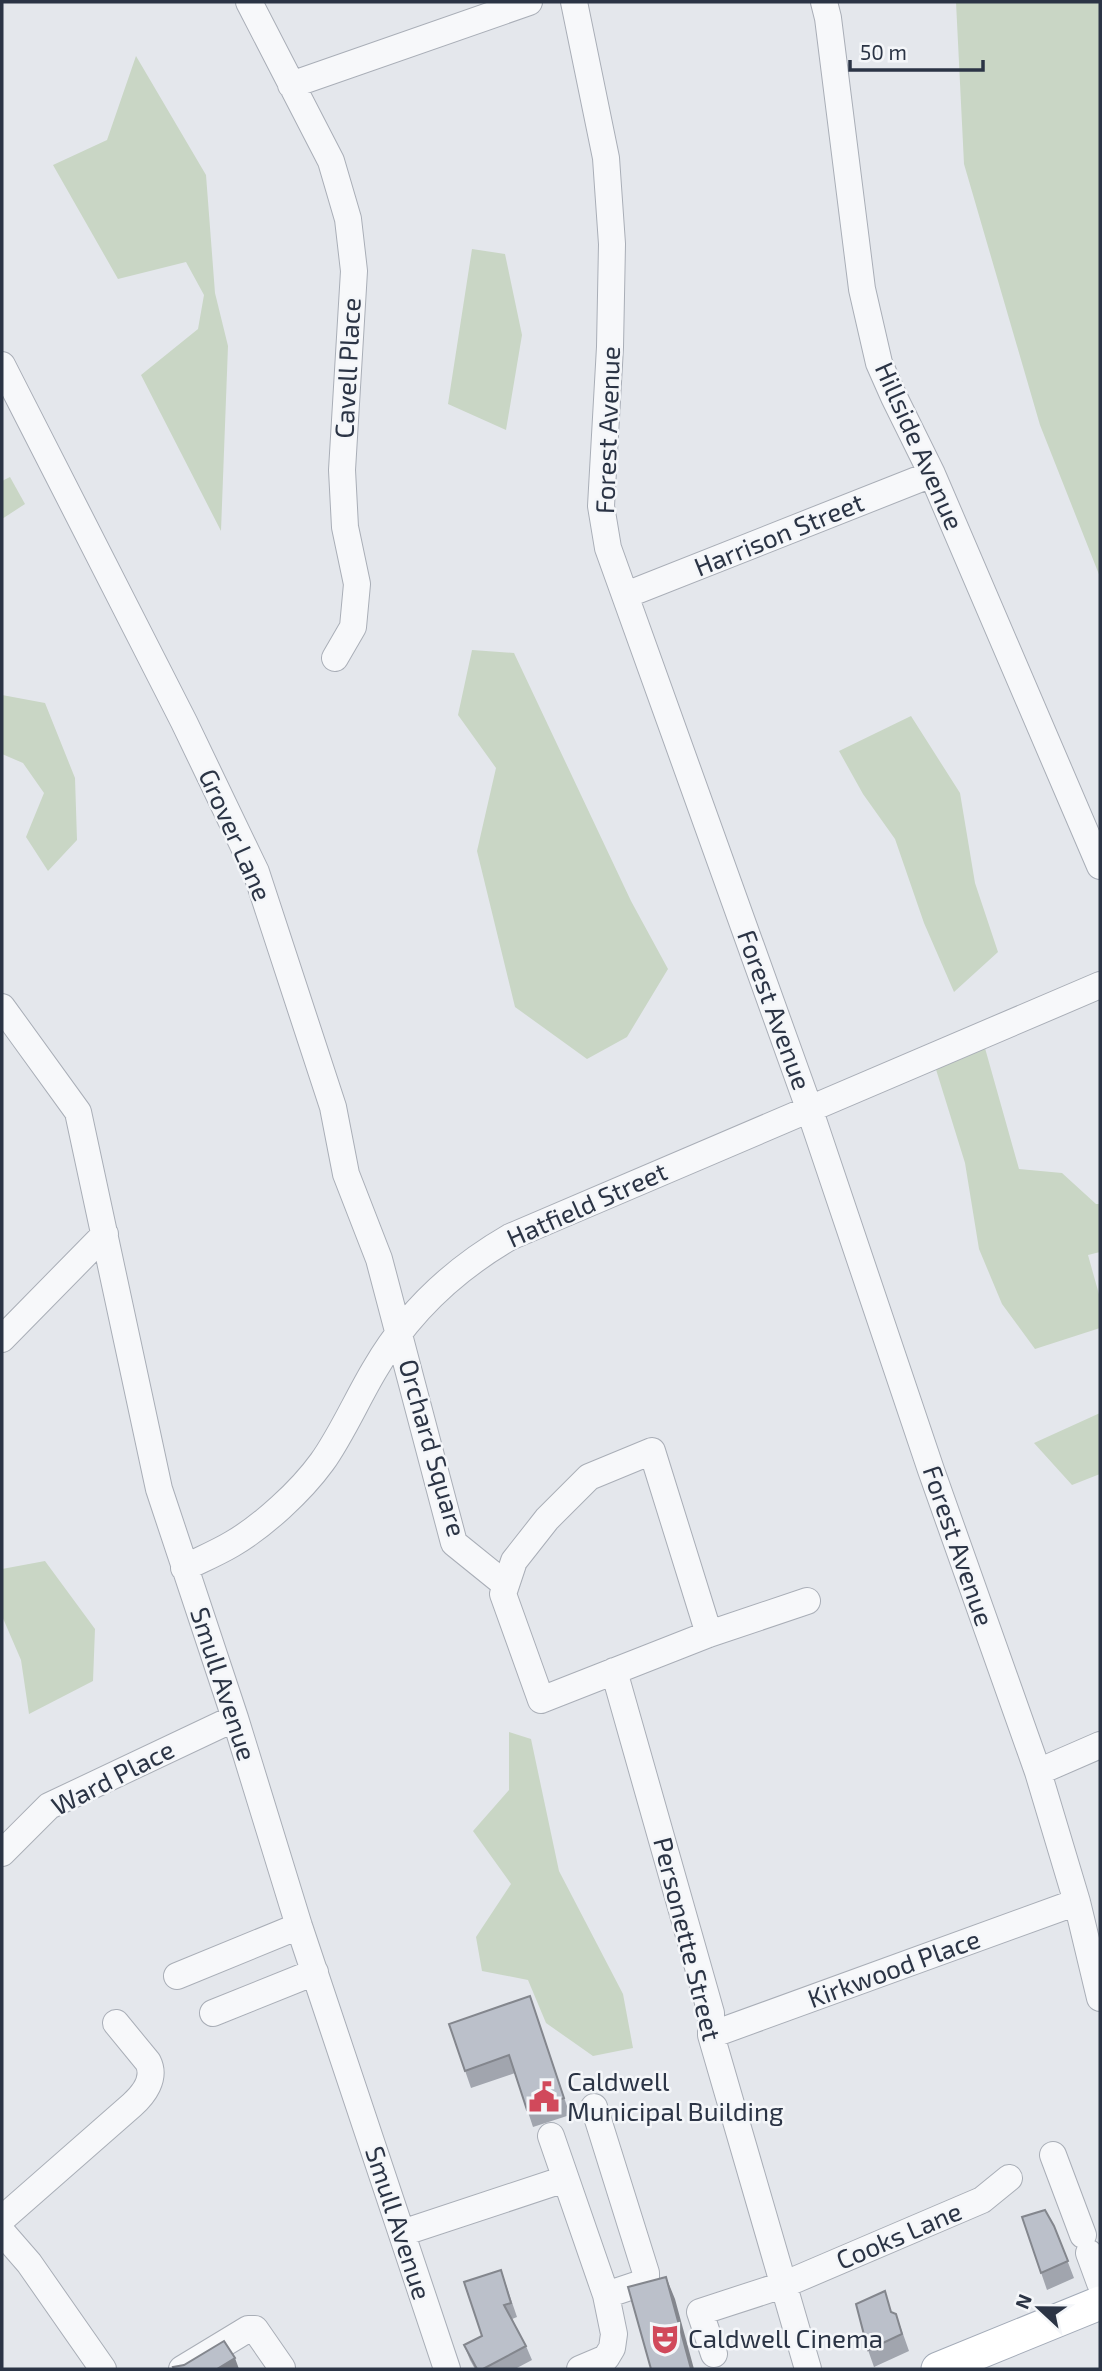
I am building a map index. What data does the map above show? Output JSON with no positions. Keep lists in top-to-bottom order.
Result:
{
  "streets": {
    "street": [
      "Cavell Place",
      "Forest Avenue",
      "Hillside Avenue",
      "Harrison Street",
      "Grover Lane",
      "Hatfield Street",
      "Orchard Square",
      "Smull Avenue",
      "Ward Place",
      "Personette Street",
      "Kirkwood Place",
      "Cooks Lane"
    ]
  },
  "crossings": [
    ["Forest Avenue", "Harrison Street"],
    ["Forest Avenue", "Hatfield Street"],
    ["Forest Avenue", "Kirkwood Place"],
    ["Hillside Avenue", "Harrison Street"],
    ["Grover Lane", "Hatfield Street"],
    ["Grover Lane", "Orchard Square"],
    ["Hatfield Street", "Orchard Square"],
    ["Hatfield Street", "Smull Avenue"],
    ["Smull Avenue", "Ward Place"],
    ["Personette Street", "Kirkwood Place"],
    ["Personette Street", "Cooks Lane"]
  ],
  "places": {
    "public building": ["Caldwell Municipal Building"],
    "theatre": ["Caldwell Cinema"]
  },
  "scale_bar": "50 m",
  "north": "left"
}
